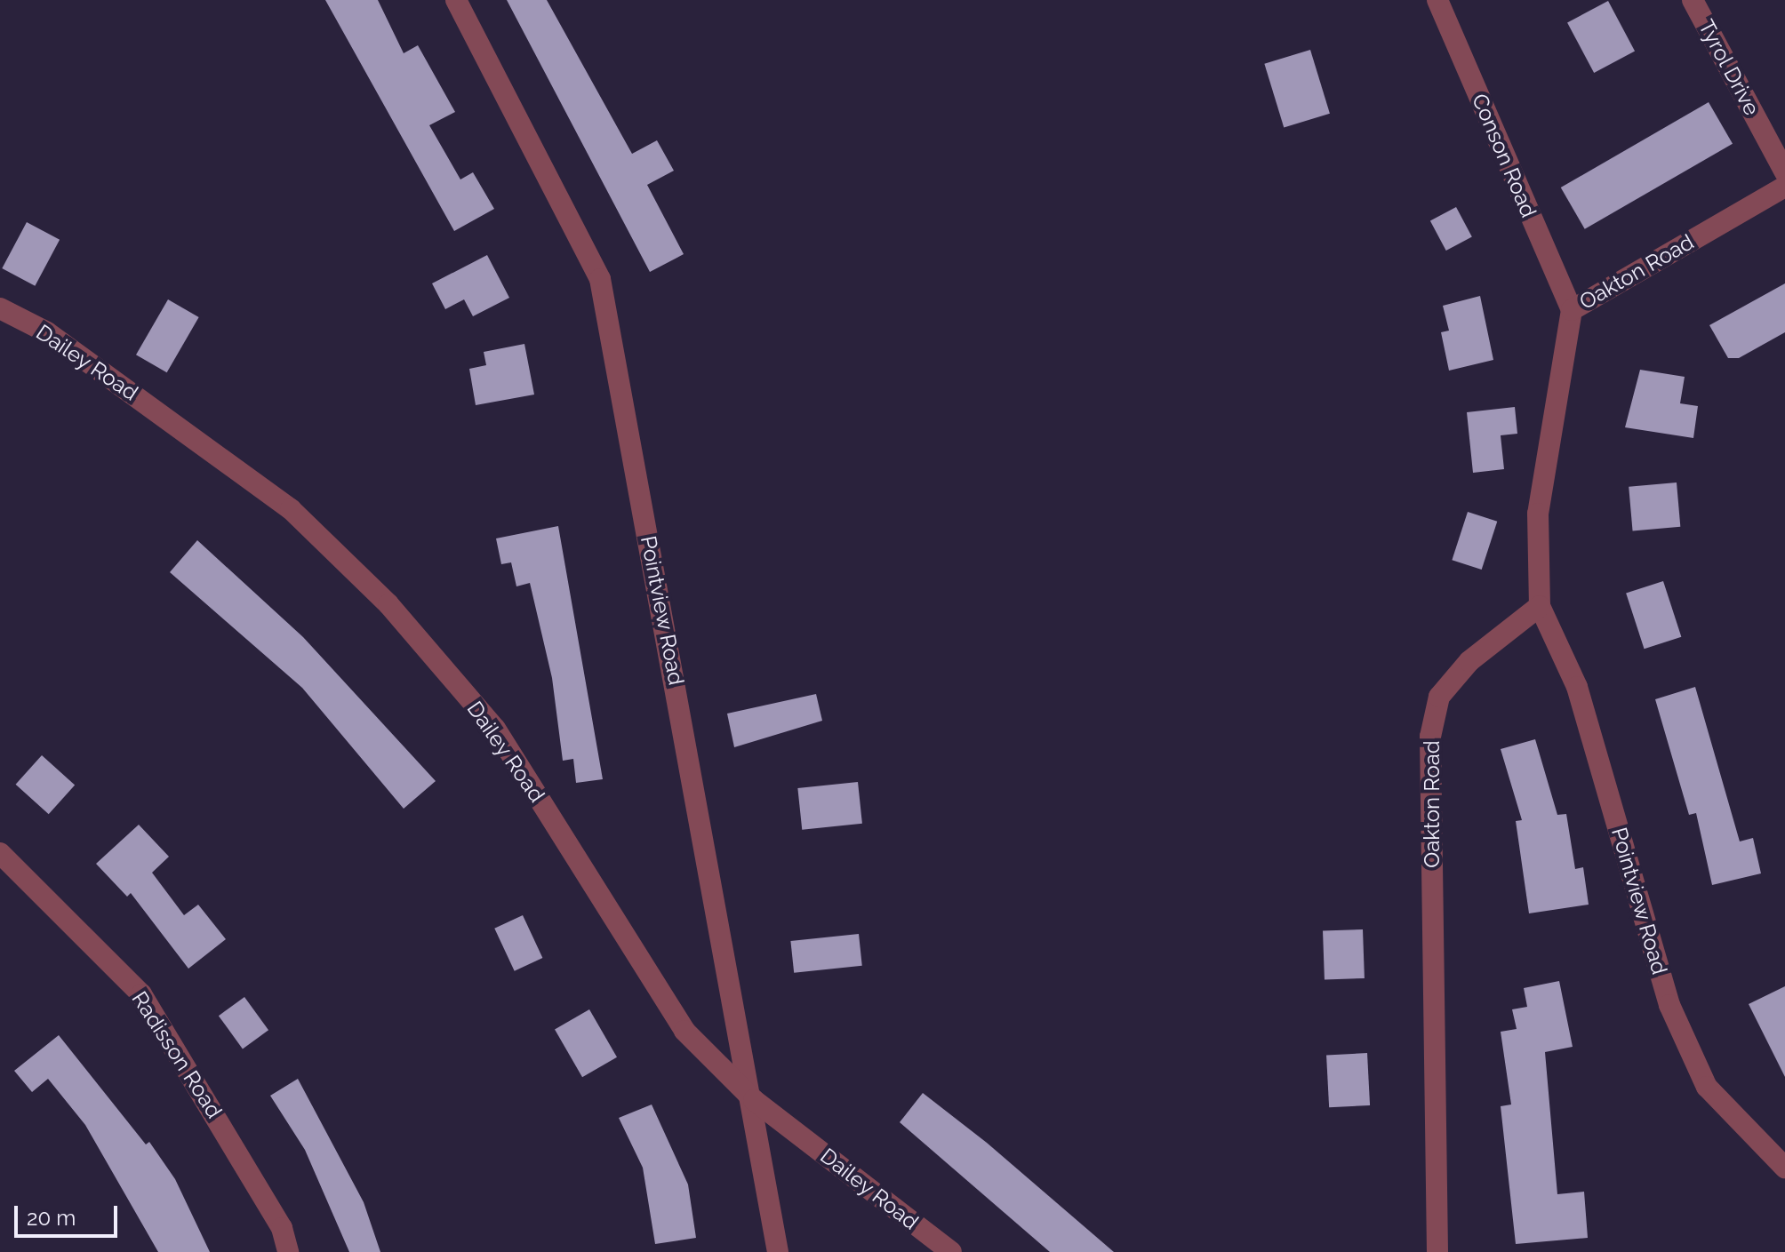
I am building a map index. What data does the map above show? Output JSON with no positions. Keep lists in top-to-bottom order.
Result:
{
  "streets": {
    "street": [
      "Tyrol Drive",
      "Conson Road",
      "Oakton Road",
      "Dailey Road",
      "Pointview Road",
      "Radisson Road"
    ]
  },
  "crossings": [
    ["Conson Road", "Oakton Road"],
    ["Oakton Road", "Pointview Road"],
    ["Dailey Road", "Pointview Road"]
  ],
  "scale_bar": "20 m"
}
